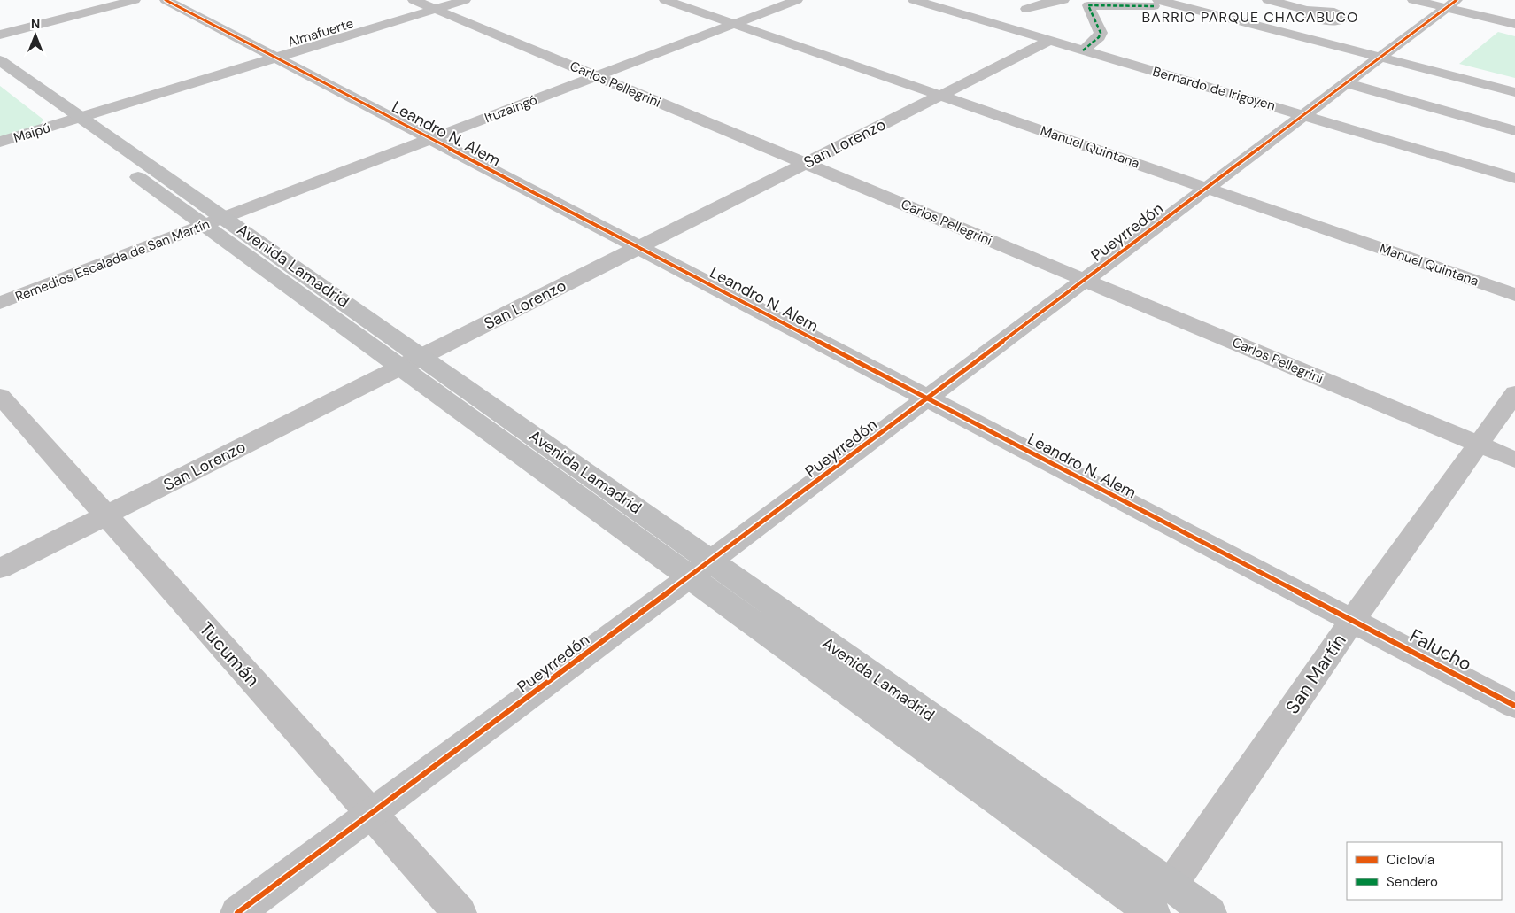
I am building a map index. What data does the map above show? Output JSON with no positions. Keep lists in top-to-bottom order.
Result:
{
  "streets": {
    "main road": ["Avenida Lamadrid"],
    "street": [
      "Almafuerte",
      "Carlos Pellegrini",
      "Bernardo de Irigoyen",
      "Ituzaingó",
      "Maipú",
      "Leandro N. Alem",
      "San Lorenzo",
      "Manuel Quintana",
      "Pueyrredón",
      "Remedios Escalada de San Martín",
      "Falucho",
      "Tucumán",
      "San Martín"
    ]
  },
  "crossings": [
    ["Almafuerte", "Carlos Pellegrini"],
    ["Almafuerte", "Maipú"],
    ["Almafuerte", "Leandro N. Alem"],
    ["Almafuerte", "Avenida Lamadrid"],
    ["Carlos Pellegrini", "Ituzaingó"],
    ["Carlos Pellegrini", "San Lorenzo"],
    ["Carlos Pellegrini", "Pueyrredón"],
    ["Carlos Pellegrini", "San Martín"],
    ["Bernardo de Irigoyen", "San Lorenzo"],
    ["Bernardo de Irigoyen", "Pueyrredón"],
    ["Ituzaingó", "Leandro N. Alem"],
    ["Ituzaingó", "Manuel Quintana"],
    ["Ituzaingó", "Remedios Escalada de San Martín"],
    ["Ituzaingó", "Avenida Lamadrid"],
    ["Maipú", "Avenida Lamadrid"],
    ["Leandro N. Alem", "San Lorenzo"],
    ["Leandro N. Alem", "Pueyrredón"],
    ["Leandro N. Alem", "Falucho"],
    ["Leandro N. Alem", "San Martín"],
    ["San Lorenzo", "Manuel Quintana"],
    ["San Lorenzo", "Avenida Lamadrid"],
    ["San Lorenzo", "Tucumán"],
    ["Manuel Quintana", "Pueyrredón"],
    ["Pueyrredón", "Avenida Lamadrid"],
    ["Pueyrredón", "Tucumán"],
    ["Remedios Escalada de San Martín", "Avenida Lamadrid"],
    ["Avenida Lamadrid", "San Martín"],
    ["Falucho", "San Martín"]
  ],
  "districts": ["BARRIO PARQUE CHACABUCO"],
  "legend": ["Ciclovía", "Sendero"],
  "north": "top"
}
